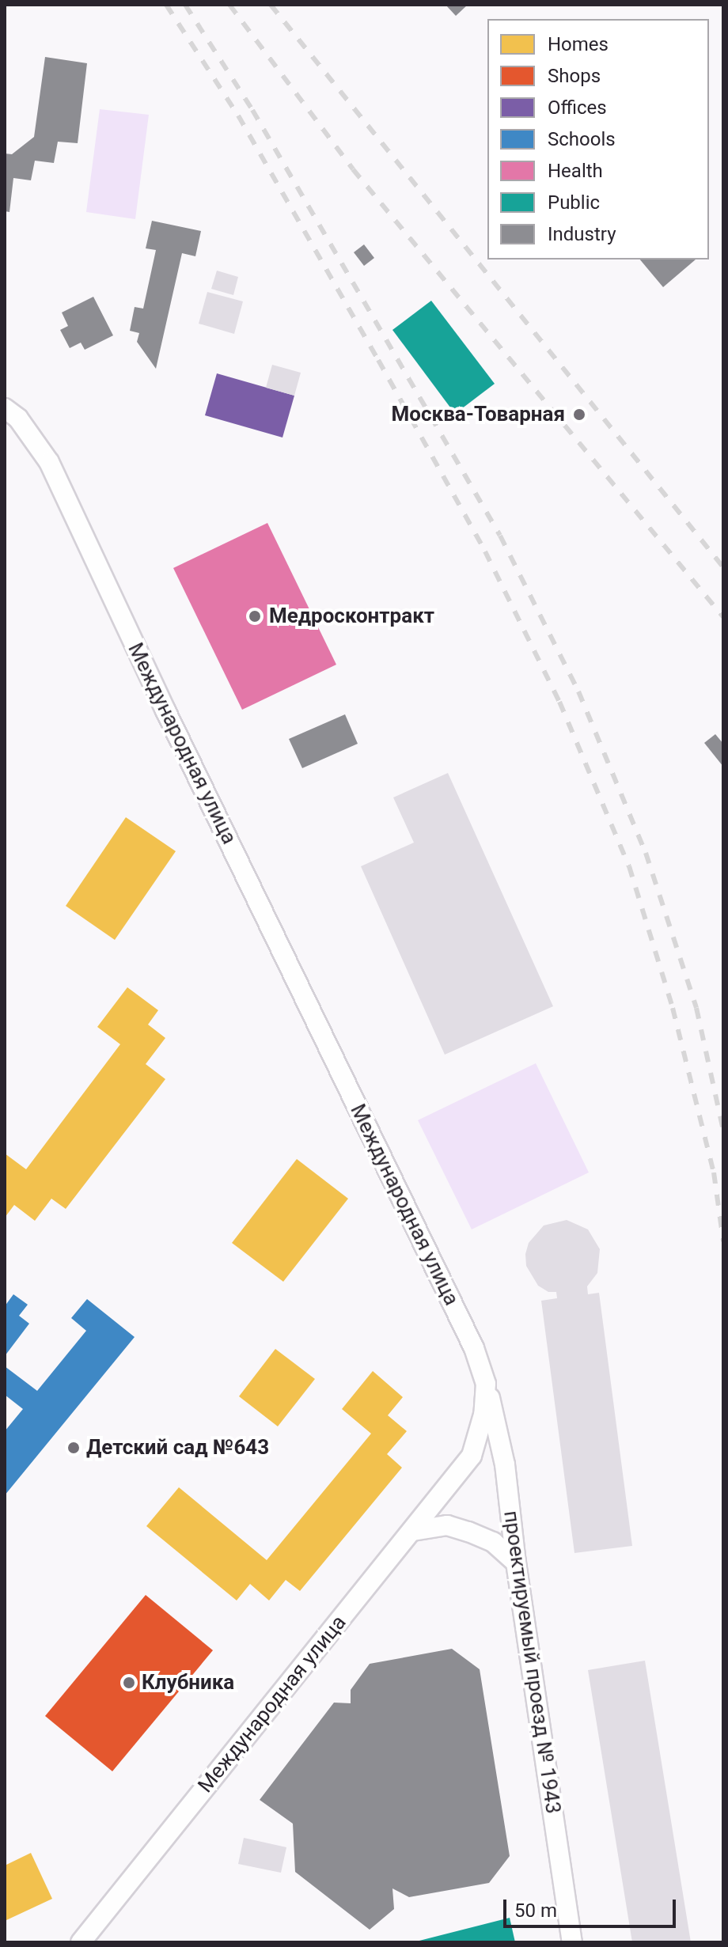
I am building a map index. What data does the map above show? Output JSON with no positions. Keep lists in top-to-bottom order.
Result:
{
  "streets": {
    "street": ["Международная улица", "проектируемый проезд № 1943"]
  },
  "crossings": [
    ["Международная улица", "проектируемый проезд № 1943"]
  ],
  "places": [
    "Москва-Товарная",
    "Медросконтракт",
    "Детский сад №643",
    "Клубника"
  ],
  "legend": [
    "Homes",
    "Shops",
    "Offices",
    "Schools",
    "Health",
    "Public",
    "Industry"
  ],
  "scale_bar": "50 m"
}
